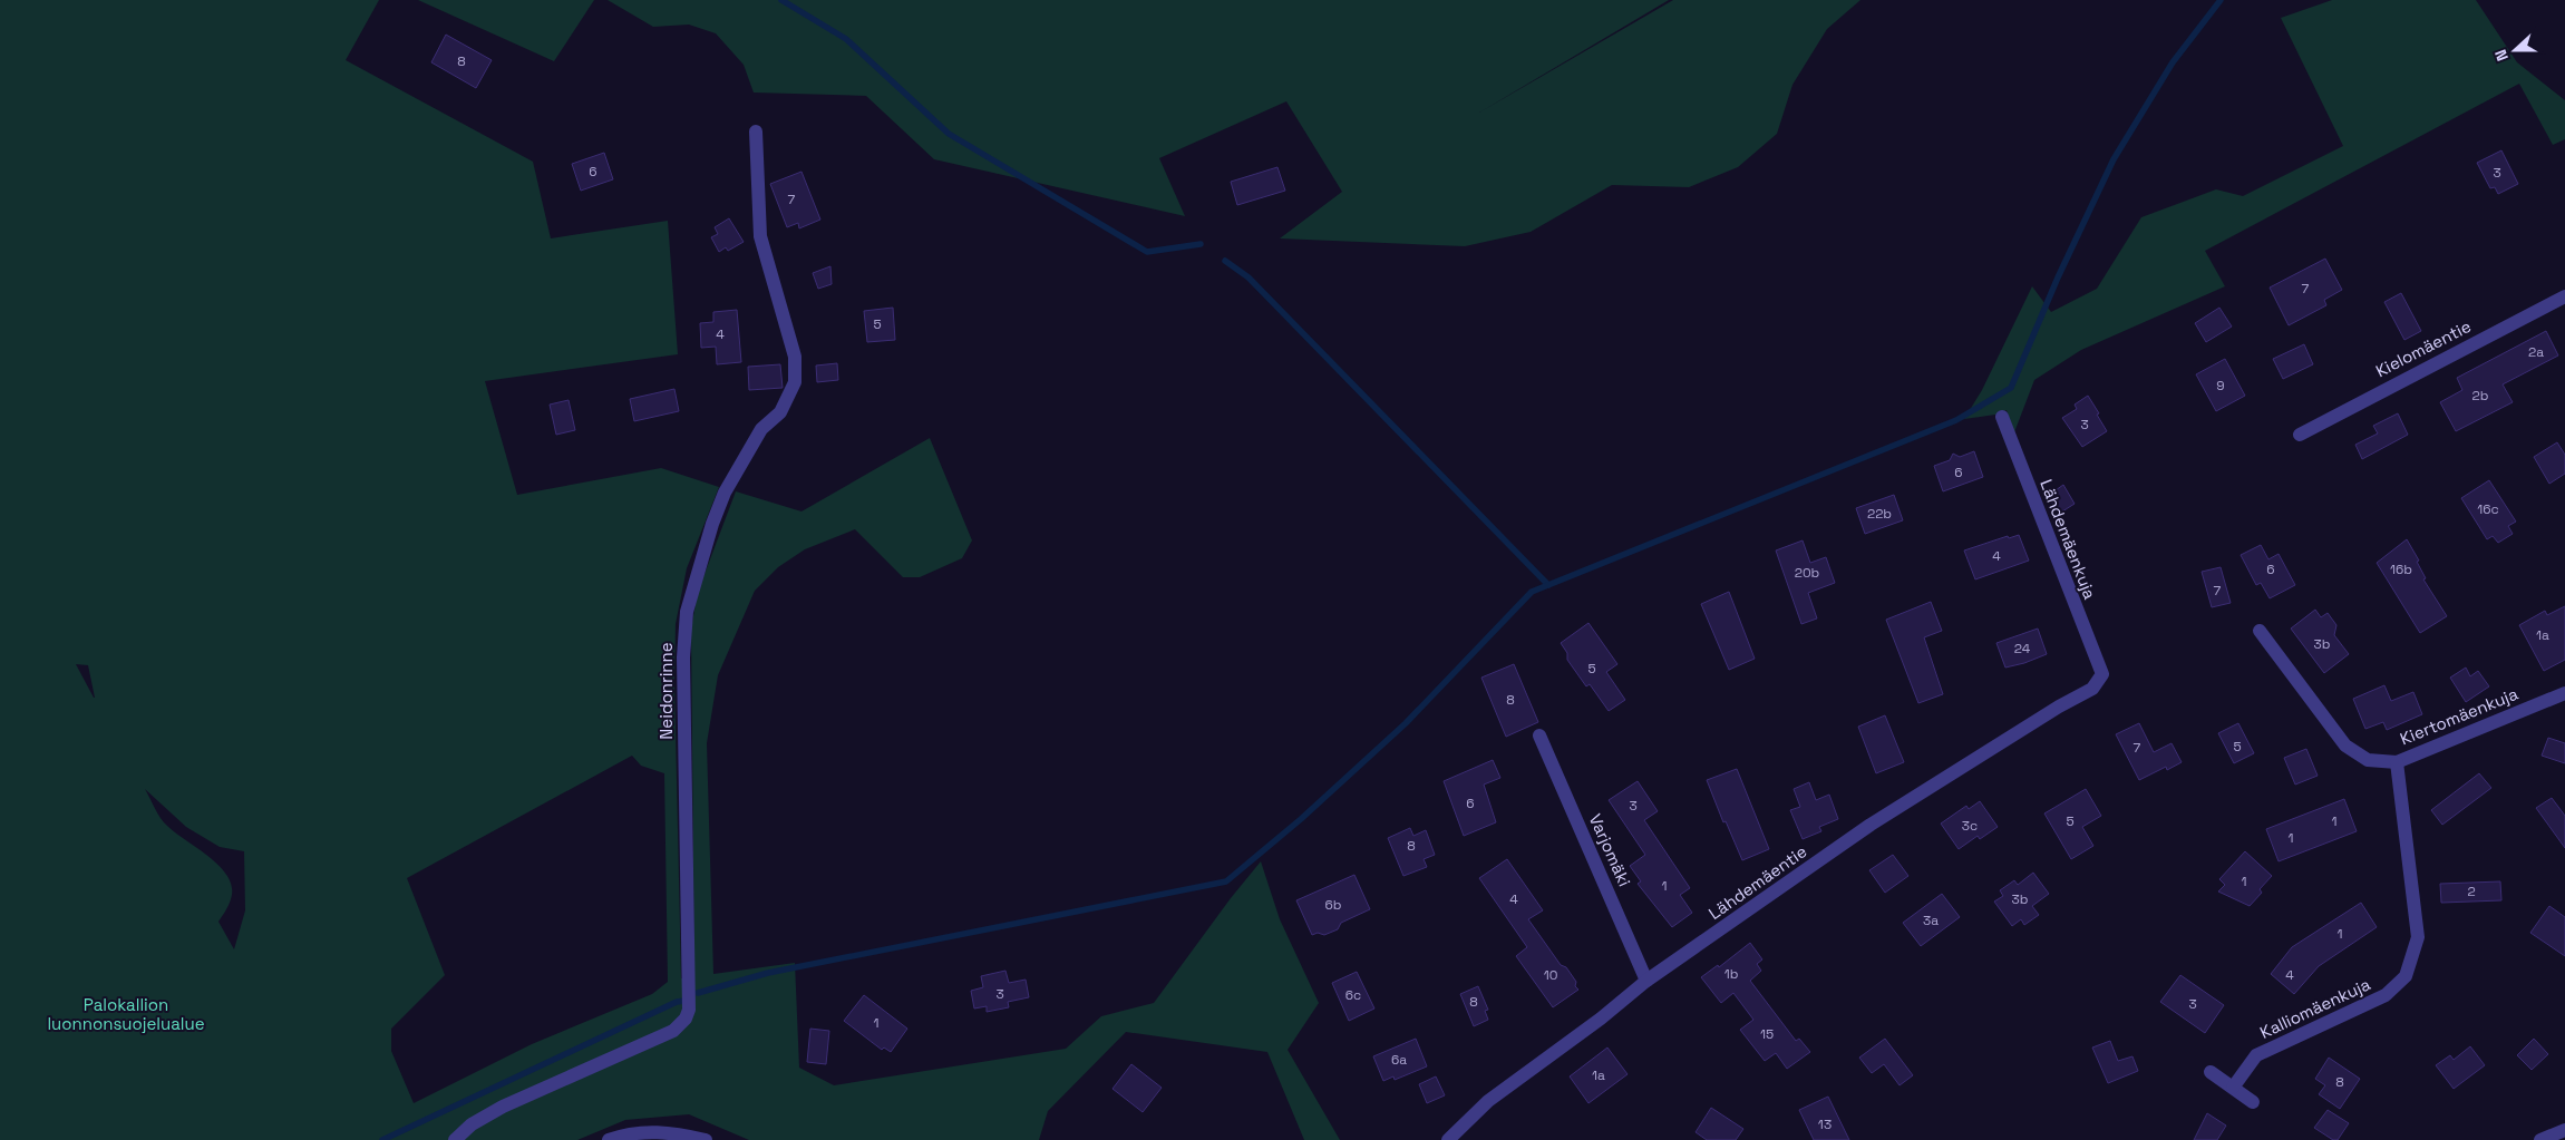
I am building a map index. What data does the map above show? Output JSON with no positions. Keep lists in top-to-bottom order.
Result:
{
  "streets": {
    "street": [
      "Kielomäentie",
      "Lähdemäenkuja",
      "Neidonrinne",
      "Kiertomäenkuja",
      "Varjomäki",
      "Lähdemäentie",
      "Kalliomäenkuja"
    ]
  },
  "crossings": [
    ["Lähdemäenkuja", "Lähdemäentie"],
    ["Kiertomäenkuja", "Kalliomäenkuja"],
    ["Varjomäki", "Lähdemäentie"]
  ],
  "parks": ["Palokallion luonnonsuojelualue"],
  "house_numbers": [
    "8",
    "6",
    "3",
    "7",
    "7",
    "5",
    "4",
    "2a",
    "9",
    "2b",
    "3",
    "6",
    "16c",
    "22b",
    "4",
    "6",
    "16b",
    "20b",
    "7",
    "1a",
    "3b",
    "24",
    "5",
    "8",
    "5",
    "7",
    "6",
    "3",
    "5",
    "1",
    "3c",
    "1",
    "8",
    "1",
    "1",
    "2",
    "4",
    "3b",
    "6b",
    "3a",
    "1",
    "1b",
    "10",
    "4",
    "3",
    "6c",
    "8",
    "3",
    "1",
    "15",
    "6a",
    "1a",
    "8",
    "13"
  ],
  "north": "left"
}
